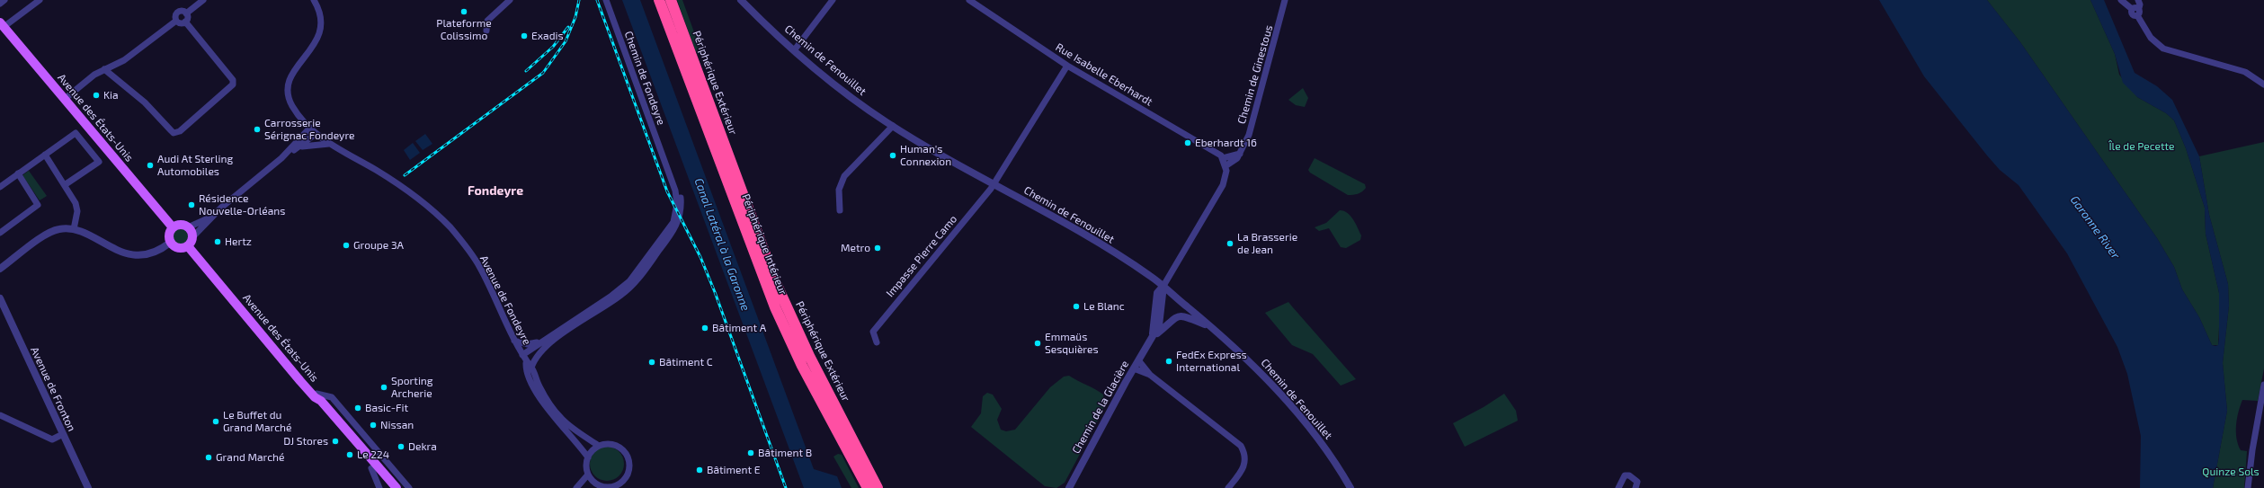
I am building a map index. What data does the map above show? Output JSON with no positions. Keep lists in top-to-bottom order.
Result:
{
  "streets": {
    "highway": ["Périphérique Extérieur", "Périphérique Intérieur"],
    "main road": ["Avenue des États-Unis"],
    "street": [
      "Chemin de Fenouillet",
      "Rue Isabelle Eberhardt",
      "Chemin de Ginestous",
      "Chemin de Fondeyre",
      "Impasse Pierre Camo",
      "Avenue de Fondeyre",
      "Avenue de Fronton",
      "Chemin de la Glacière"
    ]
  },
  "crossings": [
    ["Chemin de Fenouillet", "Impasse Pierre Camo"],
    ["Chemin de Fenouillet", "Chemin de la Glacière"],
    ["Rue Isabelle Eberhardt", "Chemin de Ginestous"],
    ["Chemin de Fondeyre", "Avenue de Fondeyre"]
  ],
  "districts": ["Fondeyre"],
  "water": ["Garonne River", "Canal Latéral à la Garonne"],
  "parks": ["Île de Pecette", "Quinze Sols"],
  "places": [
    "Plateforme Colissimo",
    "Exadis",
    "Kia",
    "Carrosserie Sérignac Fondeyre",
    "Eberhardt 16",
    "Human's Connexion",
    "Audi At Sterling Automobiles",
    "Résidence Nouvelle-Orléans",
    "Hertz",
    "La Brasserie de Jean",
    "Groupe 3A",
    "Metro",
    "Le Blanc",
    "Bâtiment A",
    "Emmaüs Sesquières",
    "FedEx Express International",
    "Bâtiment C",
    "Sporting Archerie",
    "Basic-Fit",
    "Le Buffet du Grand Marché",
    "Nissan",
    "DJ Stores",
    "Dekra",
    "Bâtiment B",
    "Le 224",
    "Grand Marché",
    "Bâtiment E"
  ]
}
